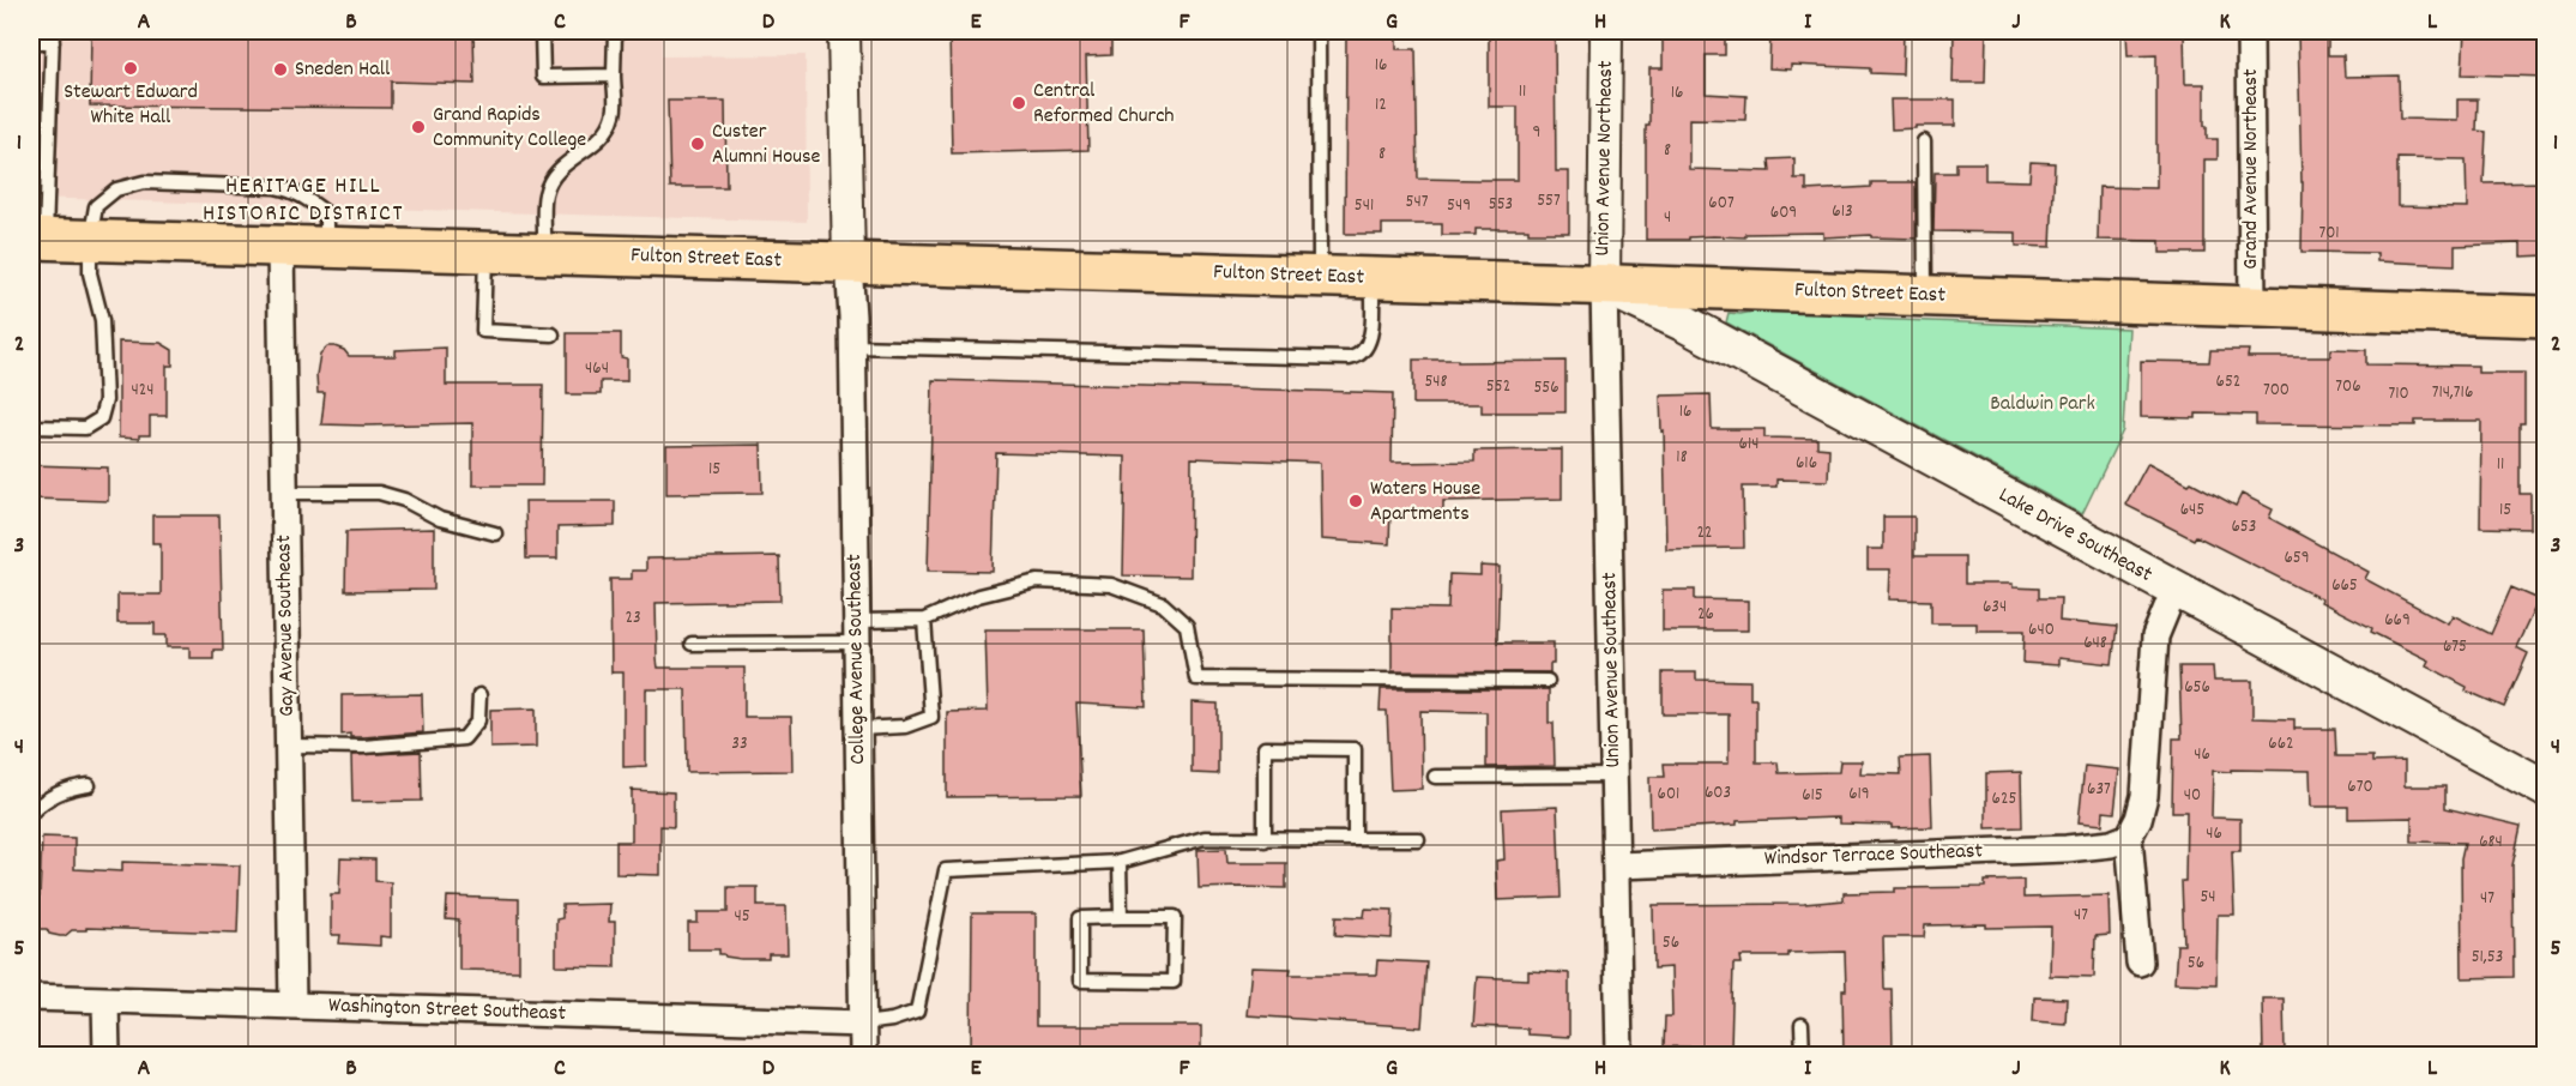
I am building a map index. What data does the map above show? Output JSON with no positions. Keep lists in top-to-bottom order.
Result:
{
  "streets": {
    "main road": ["Fulton Street East", "Lake Drive Southeast"],
    "street": [
      "Union Avenue Northeast",
      "Grand Avenue Northeast",
      "Gay Avenue Southeast",
      "College Avenue Southeast",
      "Union Avenue Southeast",
      "Windsor Terrace Southeast",
      "Washington Street Southeast"
    ]
  },
  "crossings": [
    ["Union Avenue Northeast", "Fulton Street East"],
    ["Union Avenue Northeast", "Lake Drive Southeast"],
    ["Union Avenue Northeast", "Union Avenue Southeast"],
    ["Grand Avenue Northeast", "Fulton Street East"],
    ["Fulton Street East", "Lake Drive Southeast"],
    ["Fulton Street East", "Gay Avenue Southeast"],
    ["Fulton Street East", "College Avenue Southeast"],
    ["Fulton Street East", "Union Avenue Southeast"],
    ["Lake Drive Southeast", "Union Avenue Southeast"],
    ["Gay Avenue Southeast", "Washington Street Southeast"],
    ["College Avenue Southeast", "Washington Street Southeast"],
    ["Union Avenue Southeast", "Windsor Terrace Southeast"]
  ],
  "districts": ["HERITAGE HILL HISTORIC DISTRICT"],
  "parks": ["Baldwin Park"],
  "places": [
    "Stewart Edward White Hall",
    "Sneden Hall",
    "Central Reformed Church",
    "Grand Rapids Community College",
    "Custer Alumni House",
    "Waters House Apartments"
  ],
  "house_numbers": [
    "16",
    "11",
    "16",
    "12",
    "9",
    "8",
    "8",
    "557",
    "547",
    "607",
    "553",
    "541",
    "549",
    "613",
    "609",
    "4",
    "701",
    "464",
    "548",
    "652",
    "552",
    "706",
    "556",
    "424",
    "700",
    "714,716",
    "710",
    "16",
    "614",
    "18",
    "616",
    "11",
    "15",
    "645",
    "15",
    "653",
    "22",
    "659",
    "665",
    "634",
    "26",
    "23",
    "669",
    "640",
    "648",
    "675",
    "656",
    "33",
    "662",
    "46",
    "670",
    "637",
    "603",
    "601",
    "619",
    "615",
    "40",
    "625",
    "46",
    "684",
    "54",
    "47",
    "47",
    "45",
    "56",
    "51,53",
    "56"
  ],
  "grid": {
    "columns": [
      "A",
      "B",
      "C",
      "D",
      "E",
      "F",
      "G",
      "H",
      "I",
      "J",
      "K",
      "L"
    ],
    "rows": [
      "1",
      "2",
      "3",
      "4",
      "5"
    ]
  }
}
